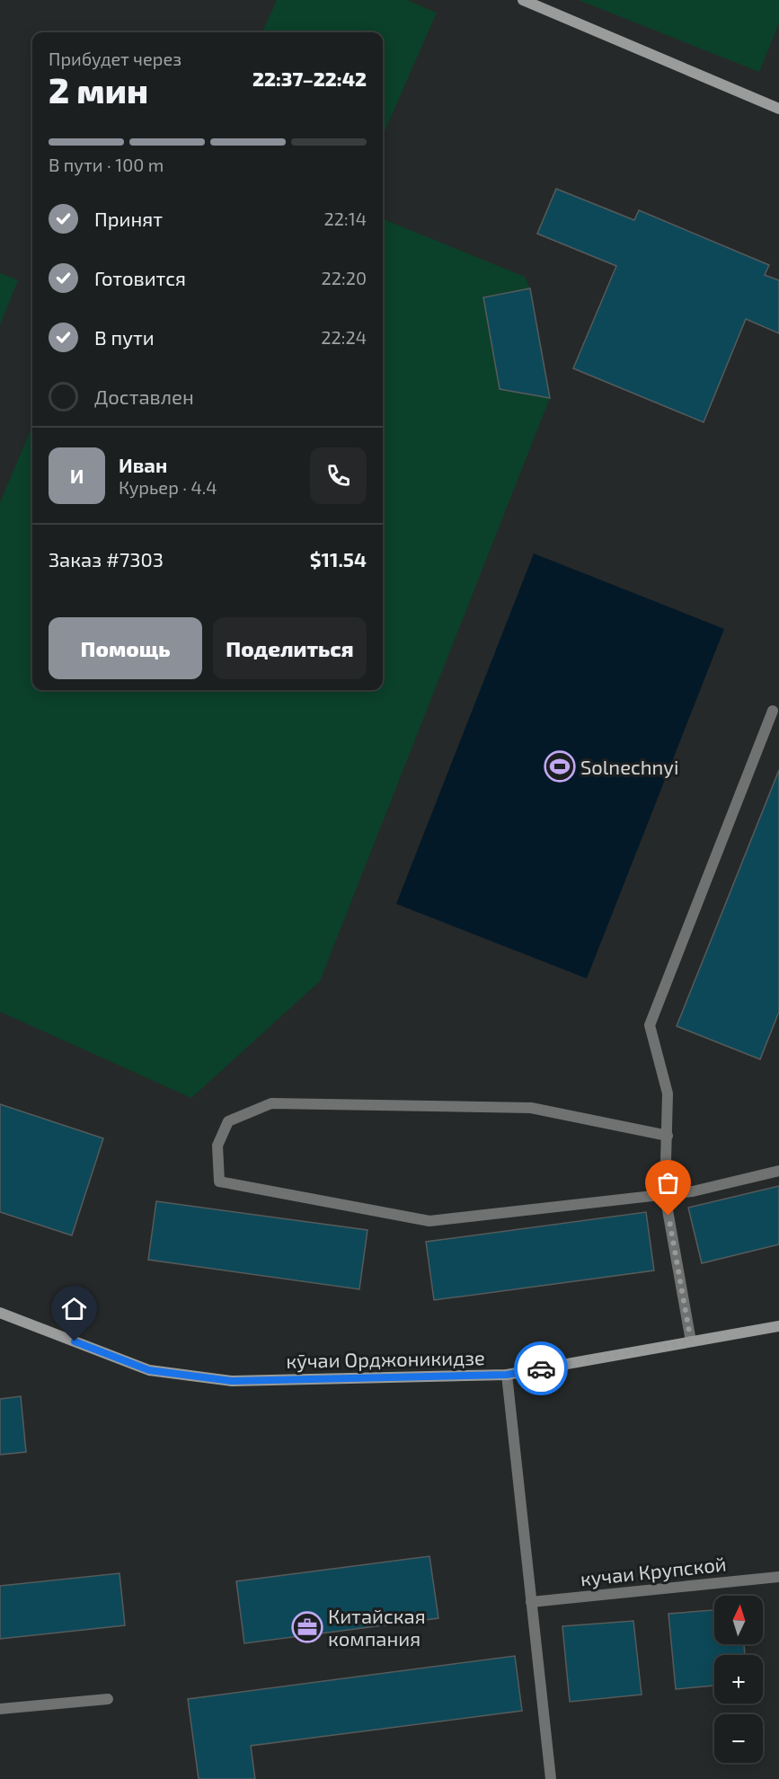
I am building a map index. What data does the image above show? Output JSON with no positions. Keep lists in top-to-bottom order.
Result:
{
  "streets": {
    "street": ["кӯчаи Орджоникидзе", "кучаи Крупской"]
  },
  "places": {
    "sports": ["Solnechnyi"],
    "office": ["Китайская компания"]
  },
  "north": "top",
  "page": {
    "heading": ["2 мин", "Прибудет через", "22:37–22:42"],
    "panel": [
      "Иван",
      "Курьер · 4.4",
      "Заказ #7303",
      "$11.54"
    ],
    "bar": "В пути · 100 m",
    "list": [
      ["Принят", "22:14"],
      ["Готовится", "22:20"],
      ["В пути", "22:24"],
      "Доставлен"
    ],
    "round": "И",
    "buttons": ["Помощь", "Поделиться"],
    "map_buttons": ["+", "−"]
  }
}
